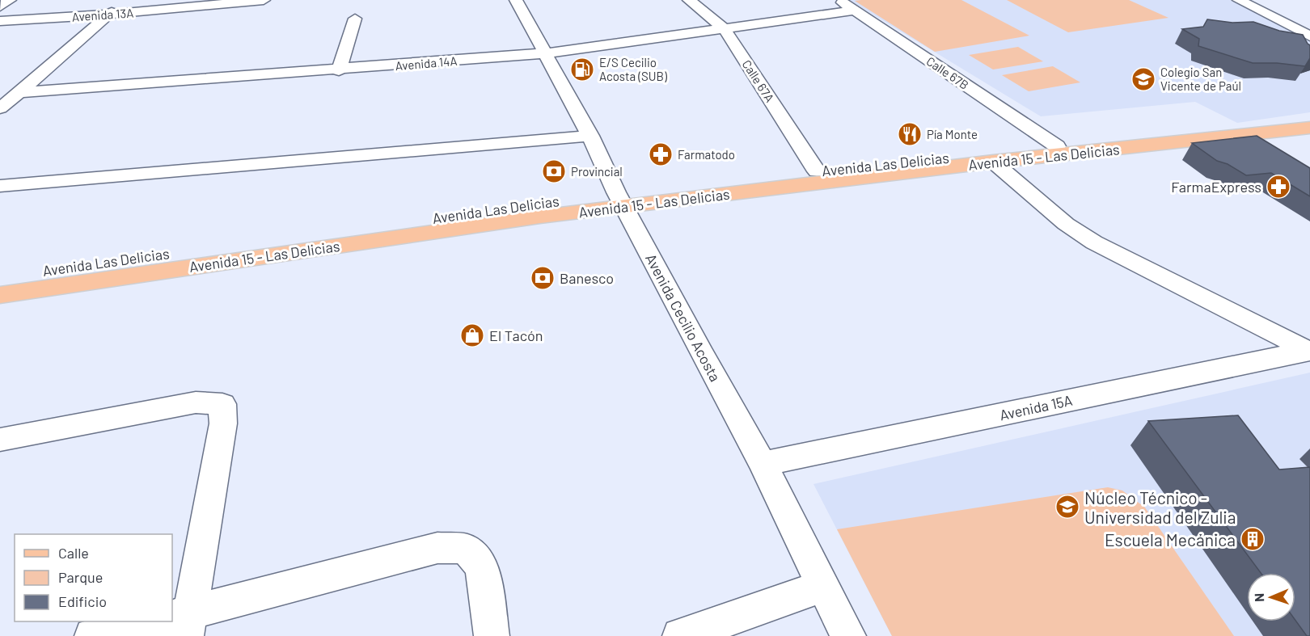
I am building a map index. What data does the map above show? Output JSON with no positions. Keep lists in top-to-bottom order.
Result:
{
  "streets": {
    "main road": ["Avenida 15 - Las Delicias", "Avenida Las Delicias"],
    "street": [
      "Avenida 13A",
      "Avenida 14A",
      "Calle 67B",
      "Calle 67A",
      "Avenida Cecilio Acosta",
      "Avenida 15A"
    ]
  },
  "crossings": [
    ["Avenida 14A", "Calle 67B"],
    ["Avenida 14A", "Calle 67A"],
    ["Avenida 14A", "Avenida Cecilio Acosta"],
    ["Calle 67B", "Avenida Las Delicias"],
    ["Calle 67A", "Avenida Las Delicias"],
    ["Avenida 15 - Las Delicias", "Avenida Las Delicias"],
    ["Avenida 15 - Las Delicias", "Avenida Cecilio Acosta"],
    ["Avenida Las Delicias", "Avenida Cecilio Acosta"],
    ["Avenida Cecilio Acosta", "Avenida 15A"]
  ],
  "places": {
    "fuel station": ["E/S Cecilio Acosta (SUB)"],
    "school or university": ["Colegio San Vicente de Paúl", "Núcleo Técnico - Universidad del Zulia"],
    "restaurant": ["Pía Monte"],
    "pharmacy": ["Farmatodo", "FarmaExpress"],
    "bank": ["Provincial", "Banesco"],
    "shop": ["El Tacón"],
    "building": ["Escuela Mecánica"]
  },
  "legend": ["Calle", "Parque", "Edificio"],
  "north": "left"
}
